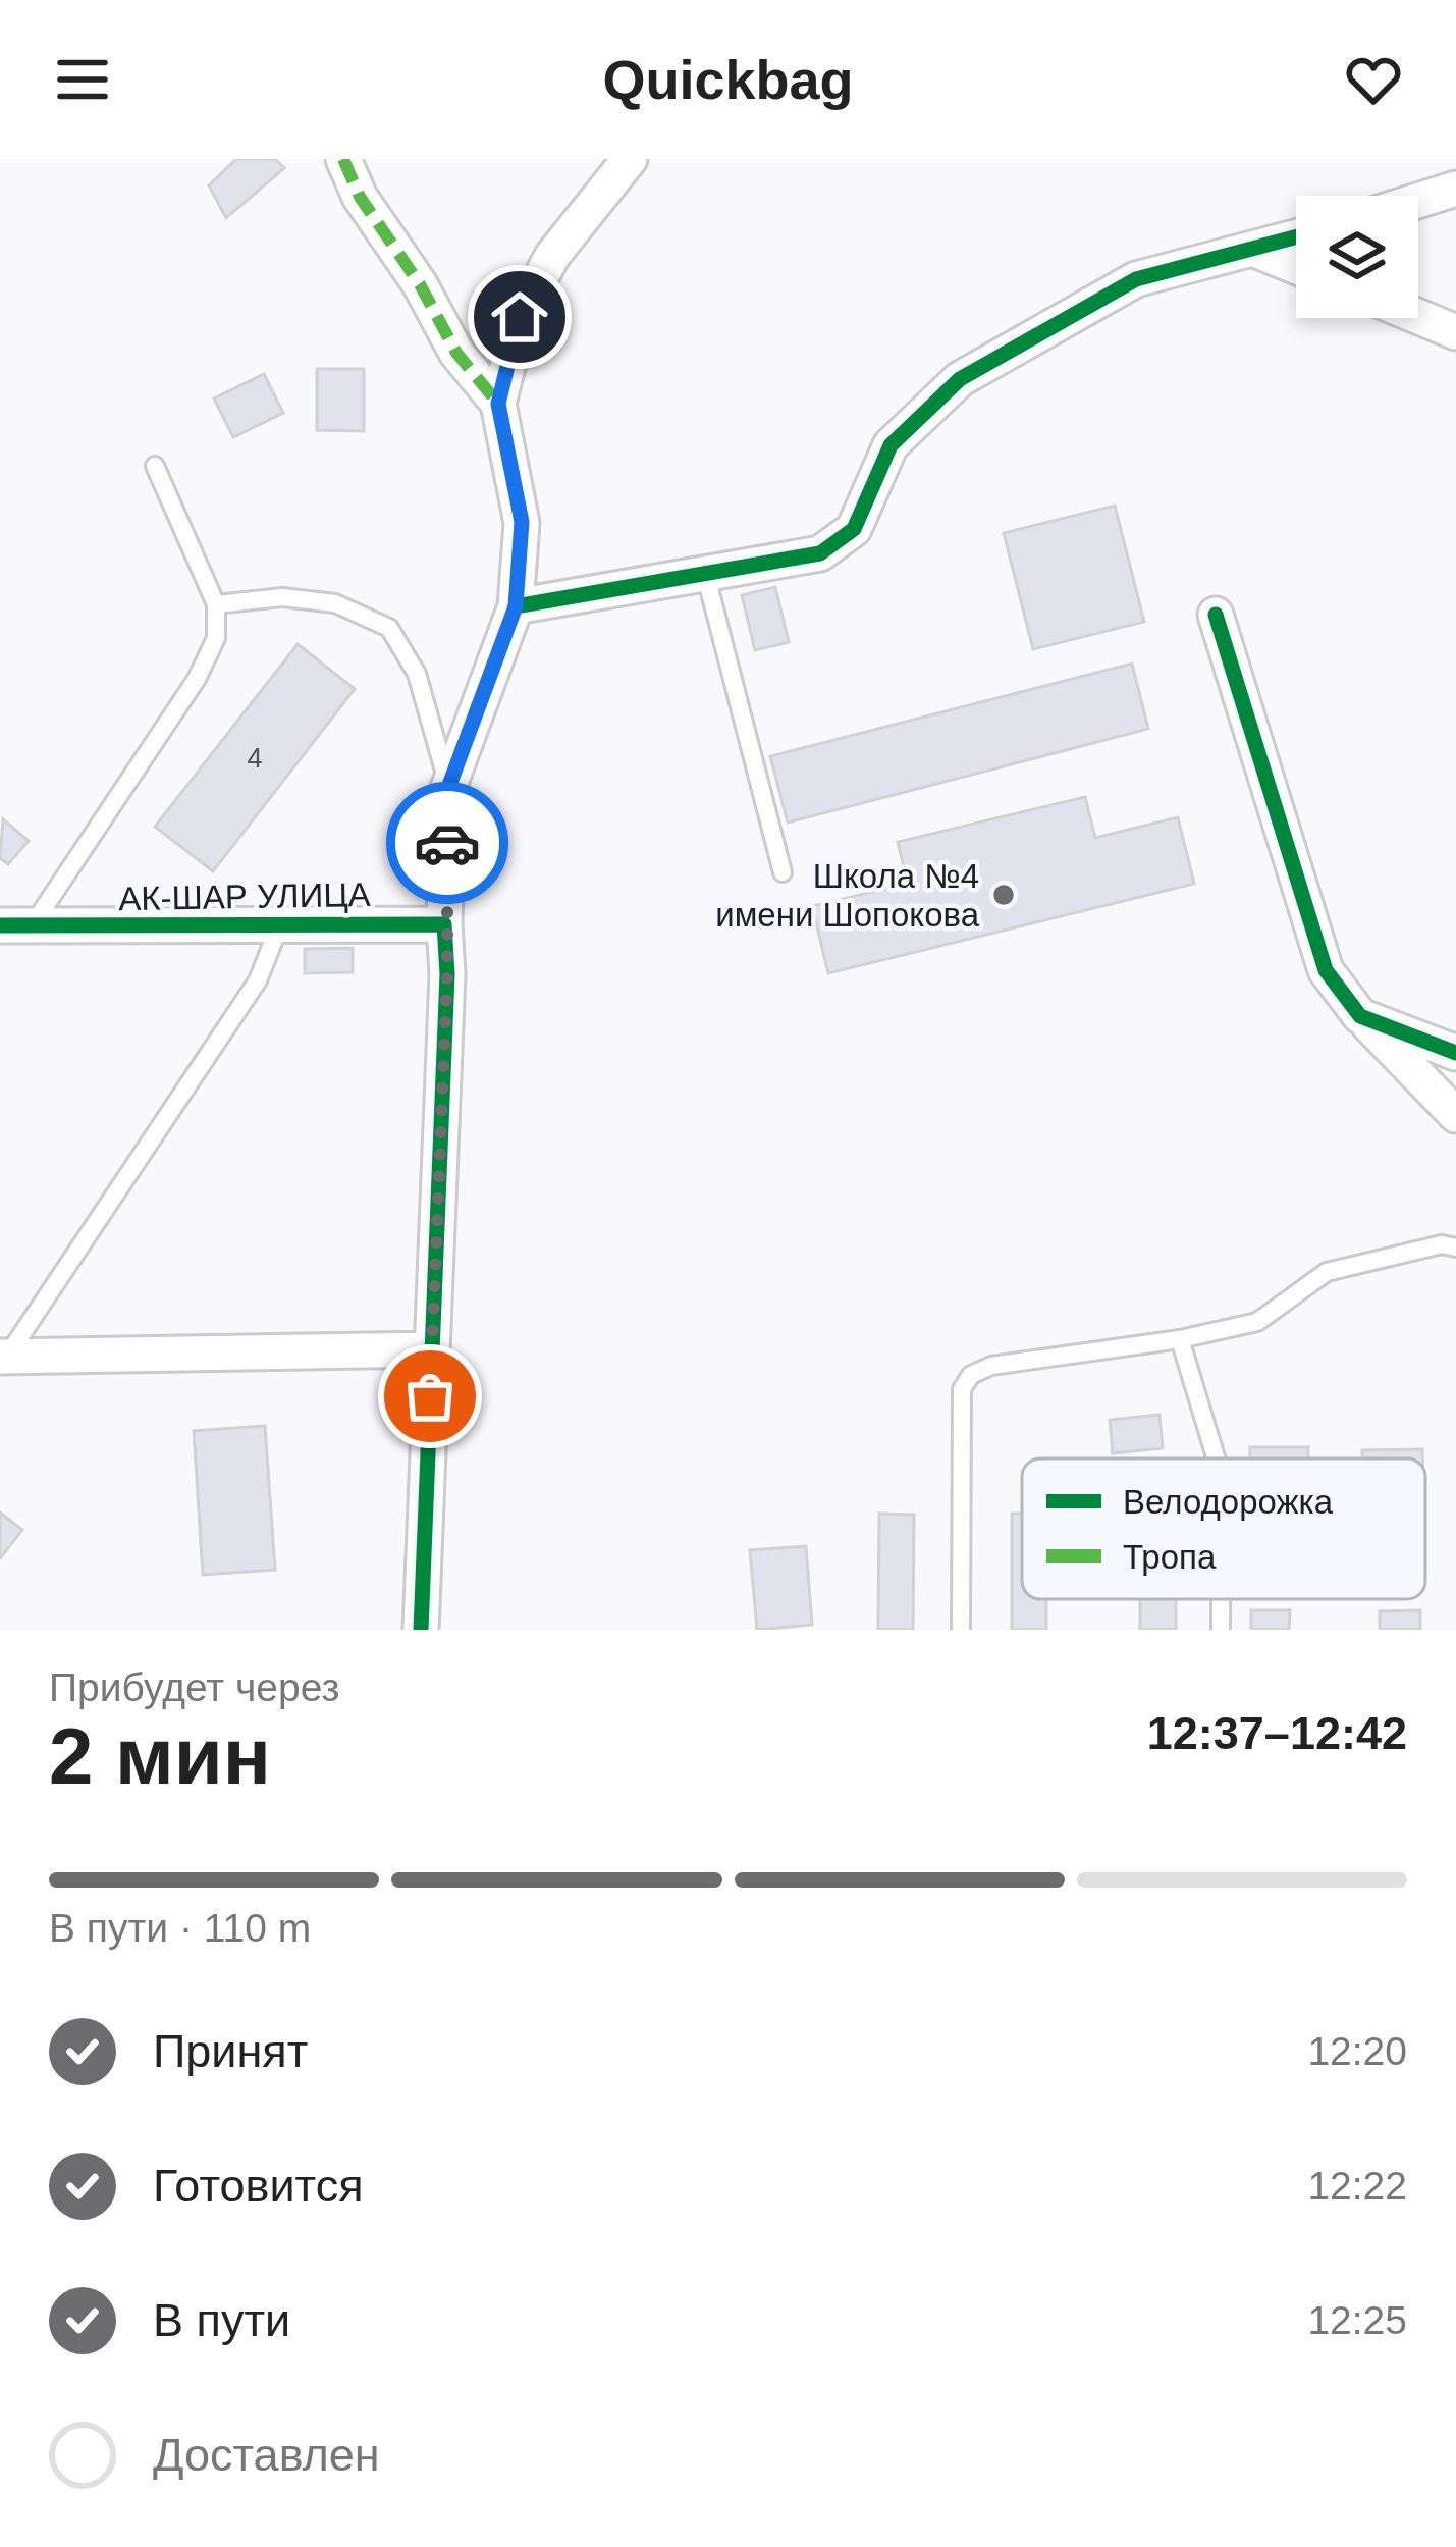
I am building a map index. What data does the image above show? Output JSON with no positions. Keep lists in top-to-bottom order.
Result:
{
  "streets": {
    "street": ["АК-ШАР УЛИЦА"]
  },
  "places": ["Школа №4 имени Шопокова"],
  "house_numbers": ["4"],
  "legend": ["Велодорожка", "Тропа"],
  "page": {
    "header": "Quickbag",
    "heading": ["2 мин", "Прибудет через", "12:37–12:42"],
    "bar": "В пути · 110 m",
    "list": [
      ["Принят", "12:20"],
      ["Готовится", "12:22"],
      ["В пути", "12:25"],
      "Доставлен"
    ]
  }
}
